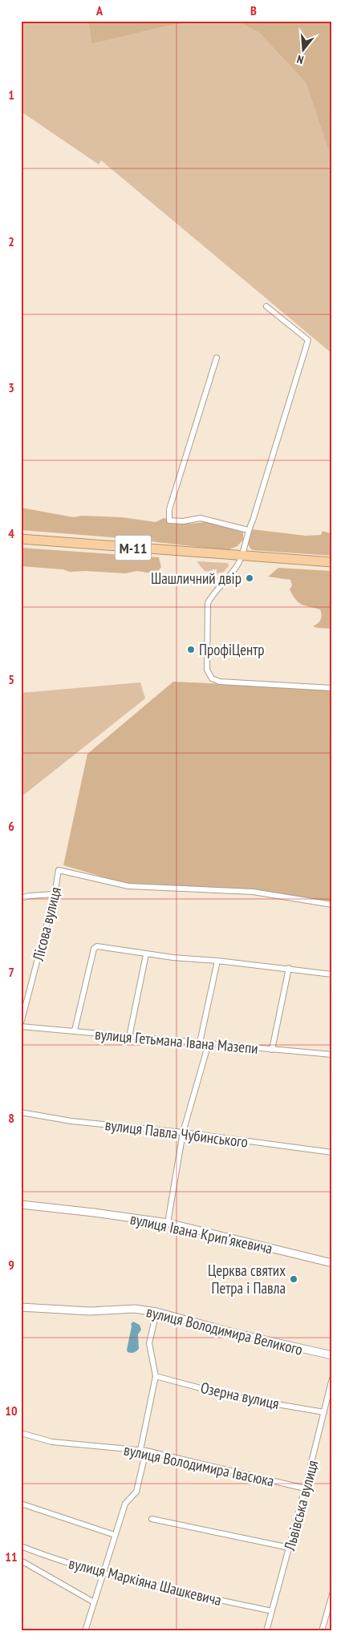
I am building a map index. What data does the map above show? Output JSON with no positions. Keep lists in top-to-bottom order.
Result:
{
  "streets": {
    "highway": ["М-11"],
    "street": [
      "Лісова вулиця",
      "вулиця Гетьмана Івана Мазепи",
      "вулиця Павла Чубинського",
      "вулиця Івана Крипʼякевича",
      "вулиця Володимира Великого",
      "Озерна вулиця",
      "вулиця Володимира Івасюка",
      "Львівська вулиця",
      "вулиця Маркіяна Шашкевича"
    ]
  },
  "crossings": [
    ["Лісова вулиця", "вулиця Гетьмана Івана Мазепи"],
    ["Озерна вулиця", "Львівська вулиця"],
    ["вулиця Володимира Івасюка", "Львівська вулиця"],
    ["Львівська вулиця", "вулиця Маркіяна Шашкевича"]
  ],
  "places": ["Шашличний двір", "ПрофіЦентр", "Церква святих Петра і Павла"],
  "north": "bottom",
  "grid": {
    "columns": ["A", "B"],
    "rows": [
      "1",
      "2",
      "3",
      "4",
      "5",
      "6",
      "7",
      "8",
      "9",
      "10",
      "11"
    ]
  }
}
